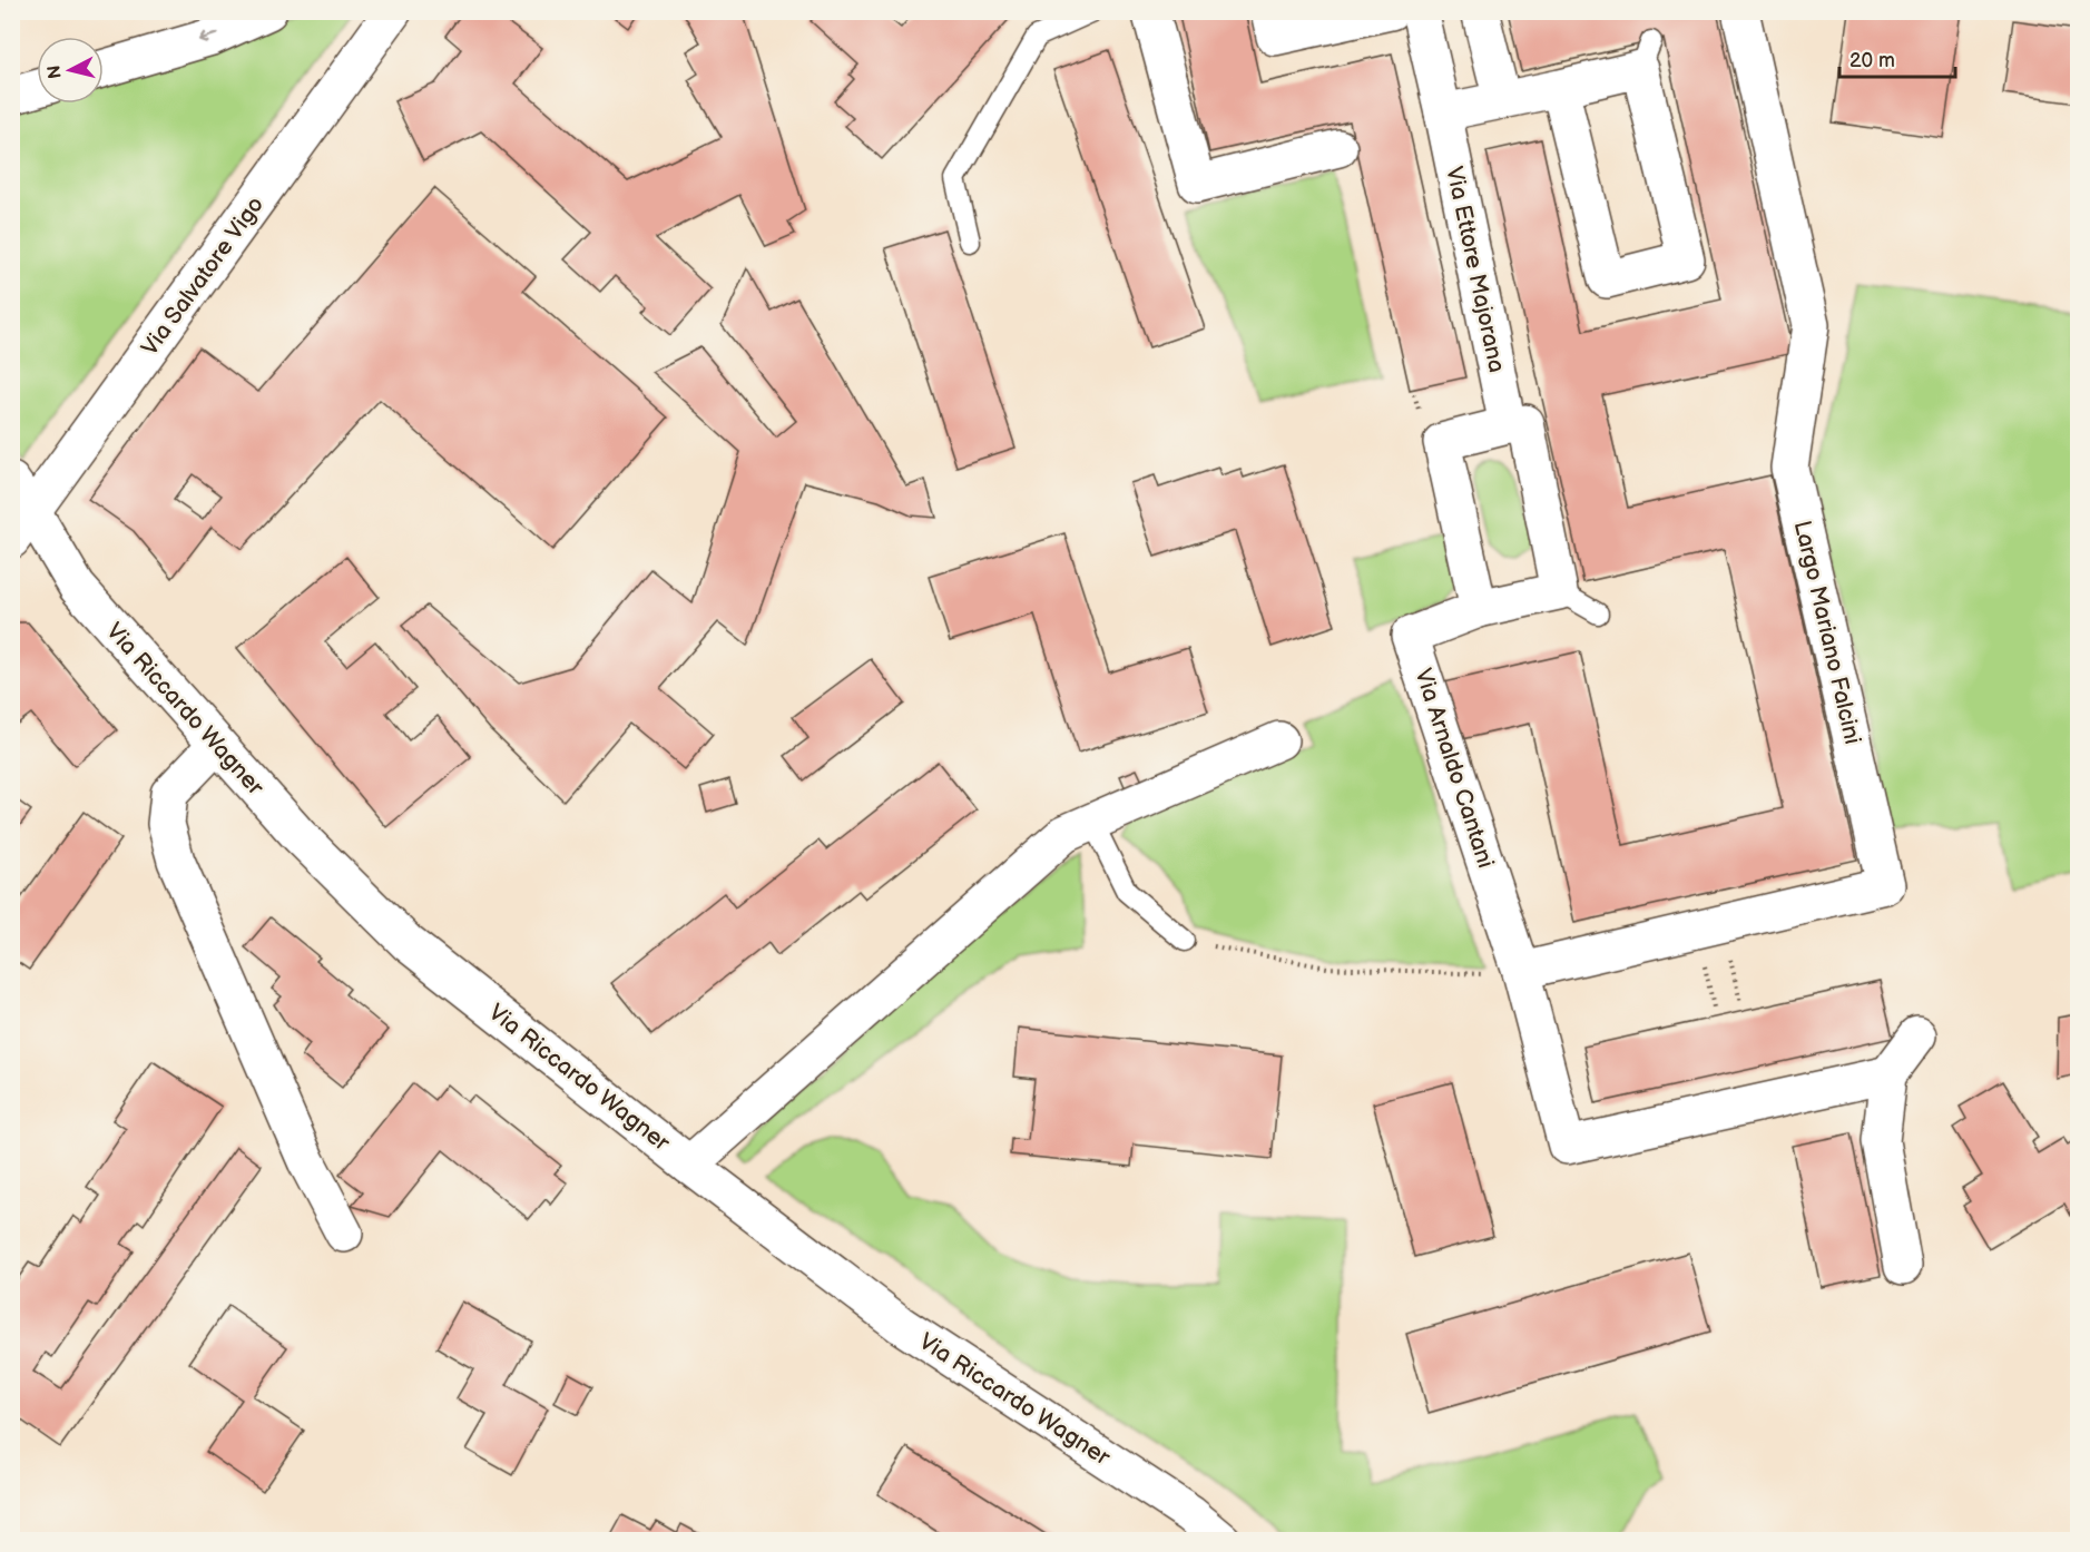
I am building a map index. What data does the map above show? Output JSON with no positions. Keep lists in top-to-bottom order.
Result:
{
  "streets": {
    "street": [
      "Via Ettore Majorana",
      "Via Salvatore Vigo",
      "Largo Mariano Falcini",
      "Via Riccardo Wagner",
      "Via Arnaldo Cantani"
    ]
  },
  "crossings": [
    ["Via Salvatore Vigo", "Via Riccardo Wagner"],
    ["Largo Mariano Falcini", "Via Arnaldo Cantani"]
  ],
  "scale_bar": "20 m",
  "north": "left"
}
